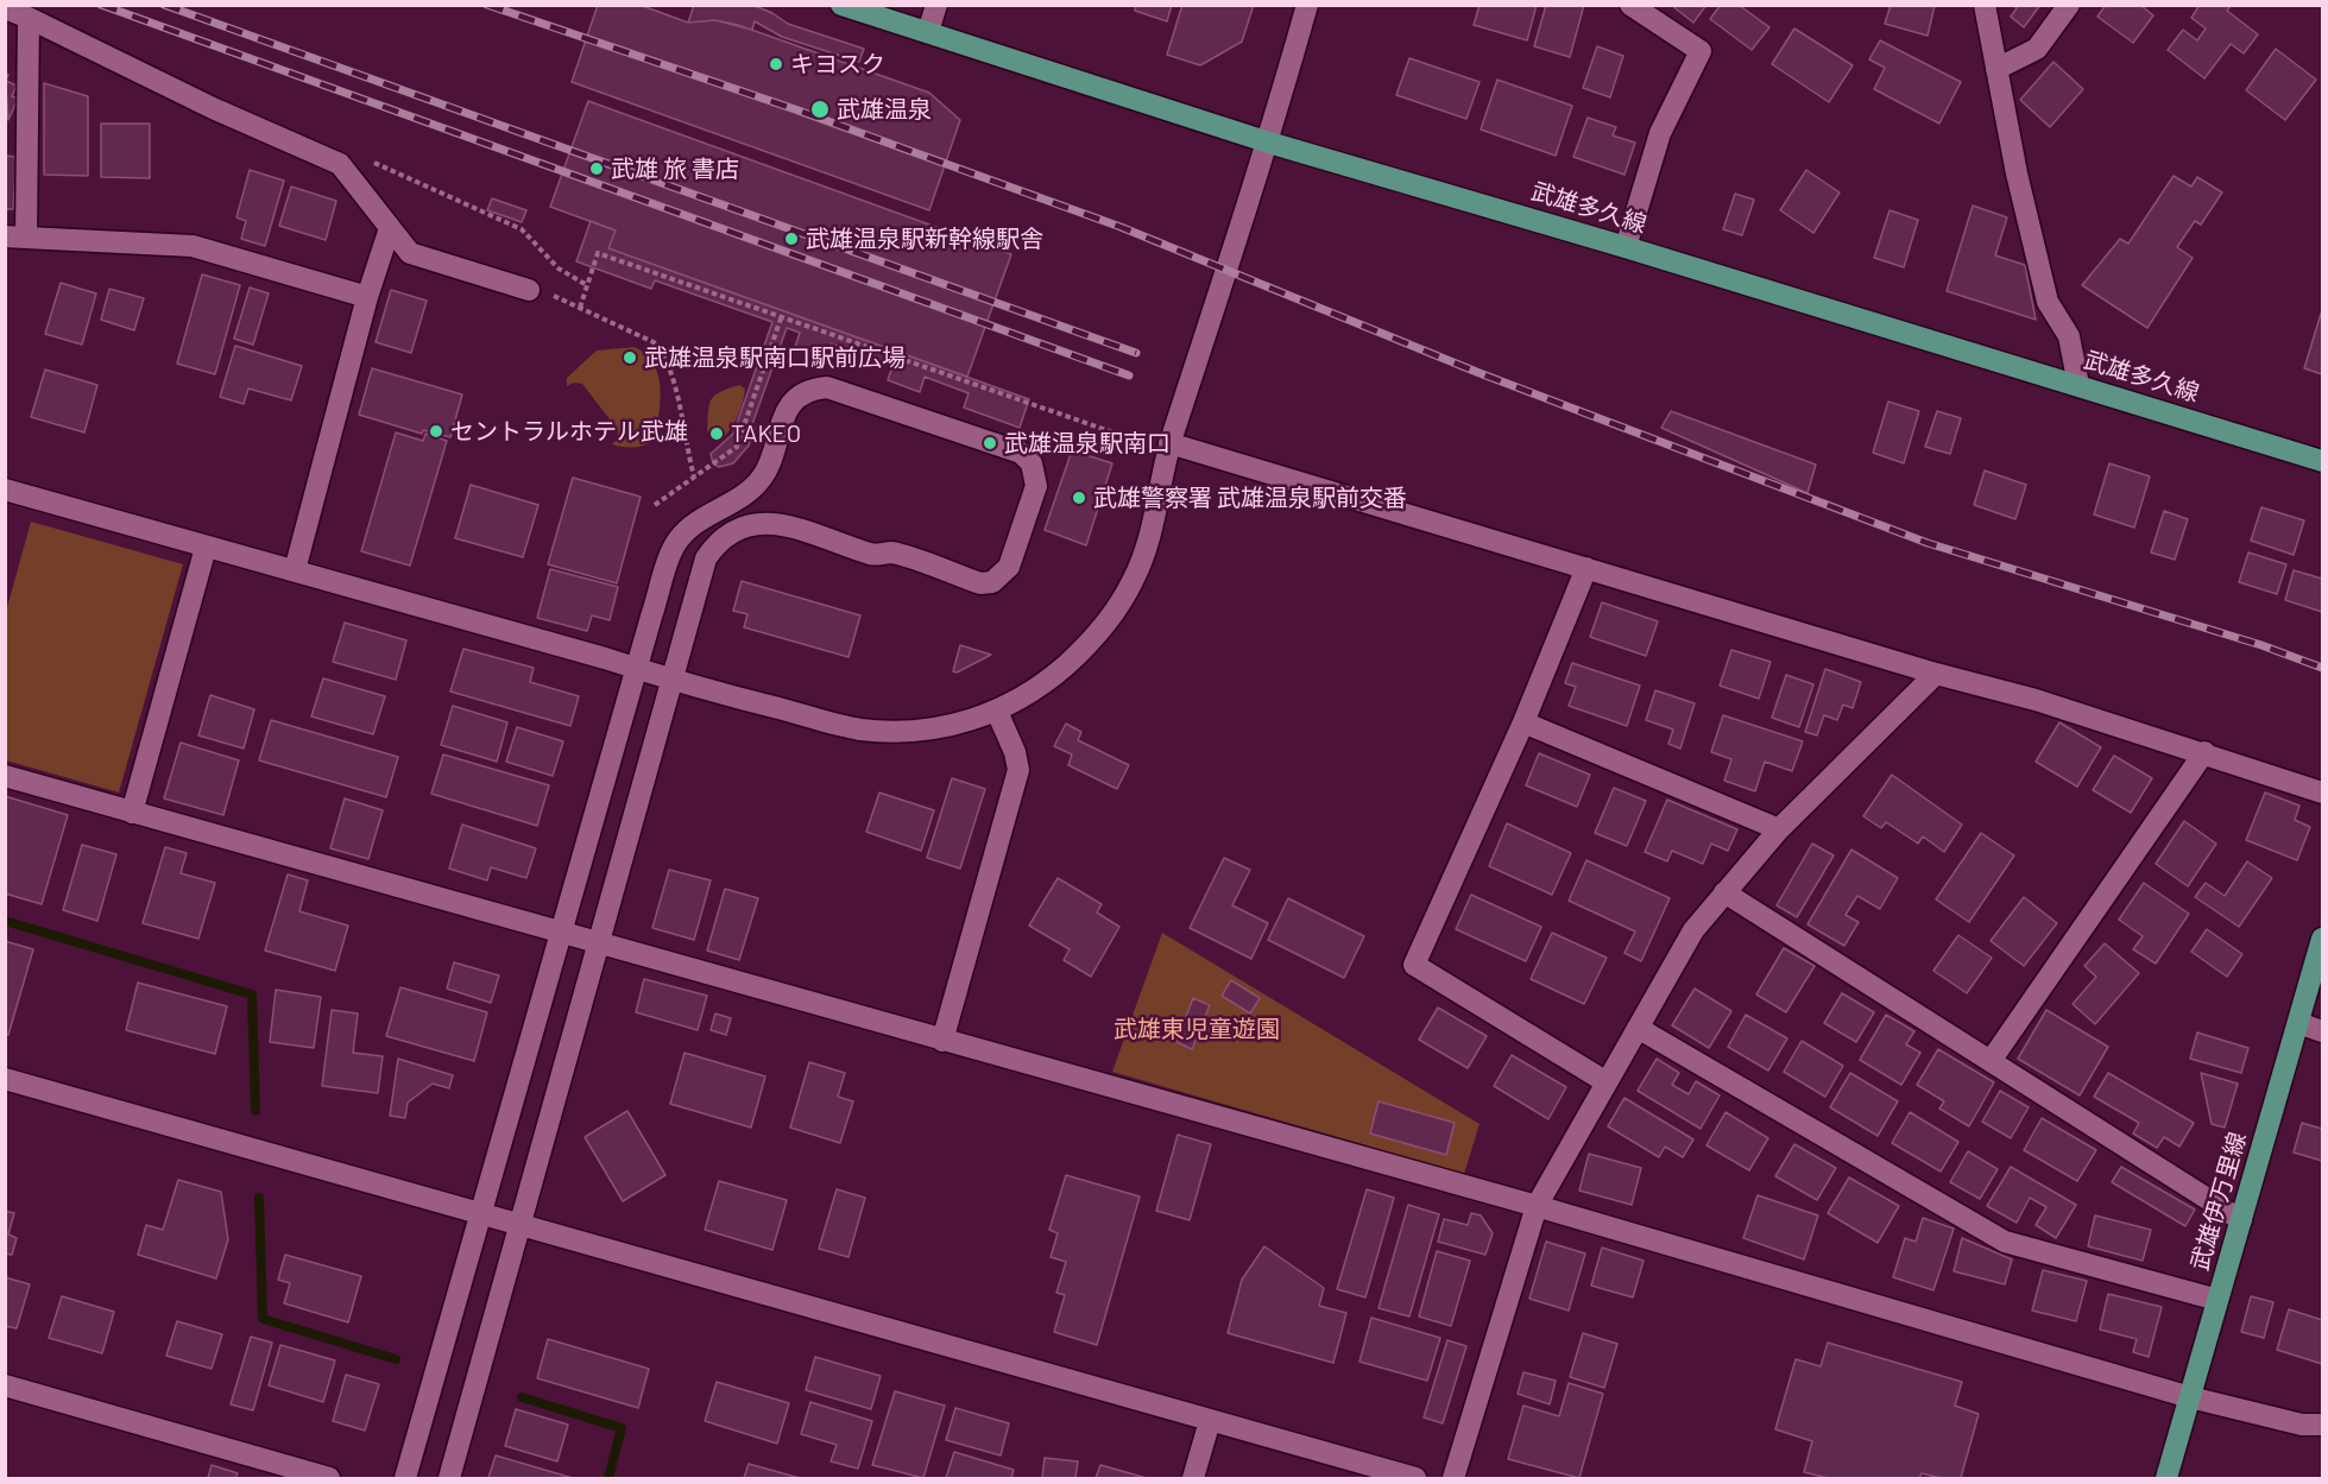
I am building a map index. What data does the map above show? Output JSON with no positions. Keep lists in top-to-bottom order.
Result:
{
  "streets": {
    "main road": ["武雄多久線", "武雄伊万里線"]
  },
  "parks": ["武雄東児童遊園"],
  "places": [
    "キヨスク",
    "武雄温泉",
    "武雄 旅 書店",
    "武雄温泉駅新幹線駅舎",
    "武雄温泉駅南口駅前広場",
    "セントラルホテル武雄",
    "TAKEO",
    "武雄温泉駅南口",
    "武雄警察署 武雄温泉駅前交番"
  ]
}
